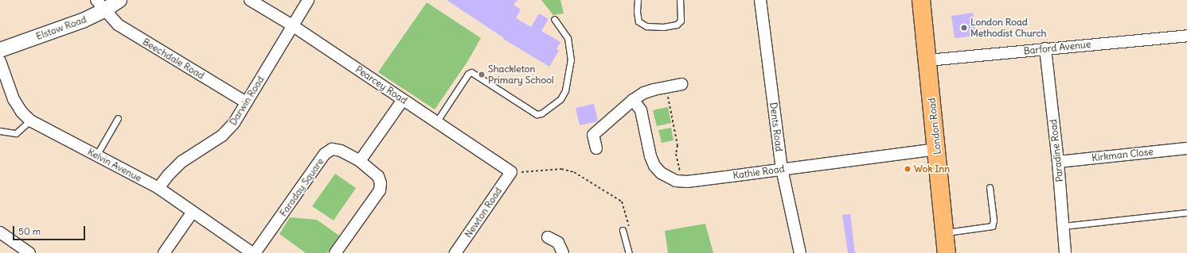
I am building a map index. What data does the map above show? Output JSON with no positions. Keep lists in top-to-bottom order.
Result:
{
  "streets": {
    "main road": ["London Road"],
    "street": [
      "Elstow Road",
      "Barford Avenue",
      "Beechdale Road",
      "Pearcey Road",
      "Darwin Road",
      "Dents Road",
      "Paradine Road",
      "Kirkman Close",
      "Kelvin Avenue",
      "Kathie Road",
      "Faraday Square",
      "Newton Road"
    ]
  },
  "crossings": [
    ["Elstow Road", "Beechdale Road"],
    ["Barford Avenue", "London Road"],
    ["Barford Avenue", "Paradine Road"],
    ["Beechdale Road", "Darwin Road"],
    ["Pearcey Road", "Darwin Road"],
    ["Pearcey Road", "Newton Road"],
    ["Darwin Road", "Kelvin Avenue"],
    ["London Road", "Kathie Road"],
    ["Dents Road", "Kathie Road"],
    ["Paradine Road", "Kirkman Close"],
    ["Kelvin Avenue", "Faraday Square"]
  ],
  "places": ["London Road Methodist Church", "Shackleton Primary School", "Wok Inn"],
  "scale_bar": "50 m"
}
